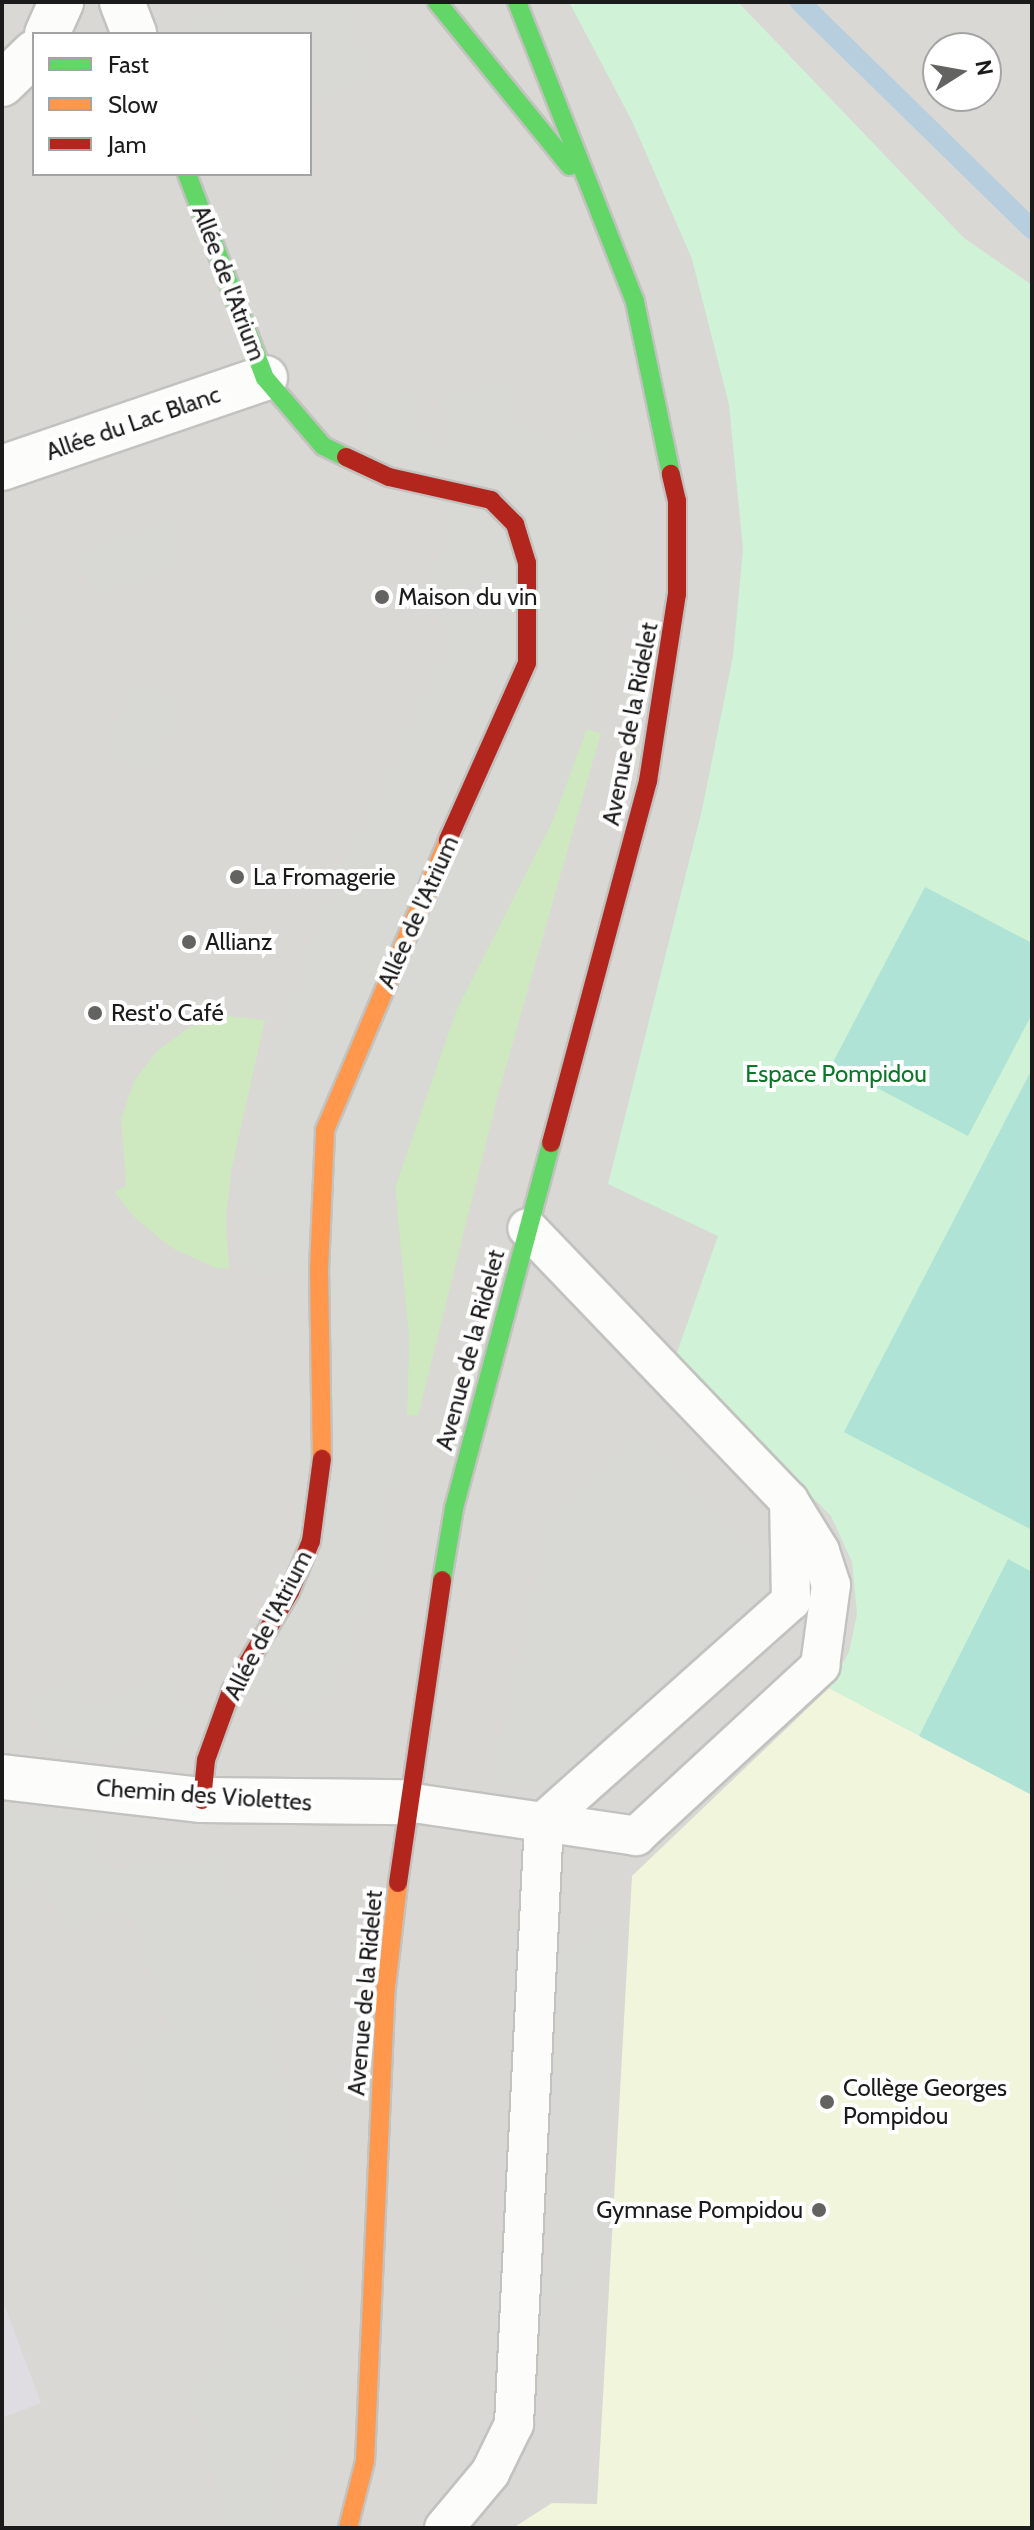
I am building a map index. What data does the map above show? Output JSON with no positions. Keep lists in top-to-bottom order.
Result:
{
  "streets": {
    "main road": ["Allée de l'Atrium", "Avenue de la Ridelet"],
    "street": ["Allée du Lac Blanc", "Chemin des Violettes"]
  },
  "crossings": [
    ["Allée de l'Atrium", "Allée du Lac Blanc"],
    ["Allée de l'Atrium", "Chemin des Violettes"],
    ["Avenue de la Ridelet", "Chemin des Violettes"]
  ],
  "parks": ["Espace Pompidou"],
  "places": [
    "Maison du vin",
    "La Fromagerie",
    "Allianz",
    "Rest'o Café",
    "Collège Georges Pompidou",
    "Gymnase Pompidou"
  ],
  "legend": ["Fast", "Slow", "Jam"],
  "north": "right"
}
